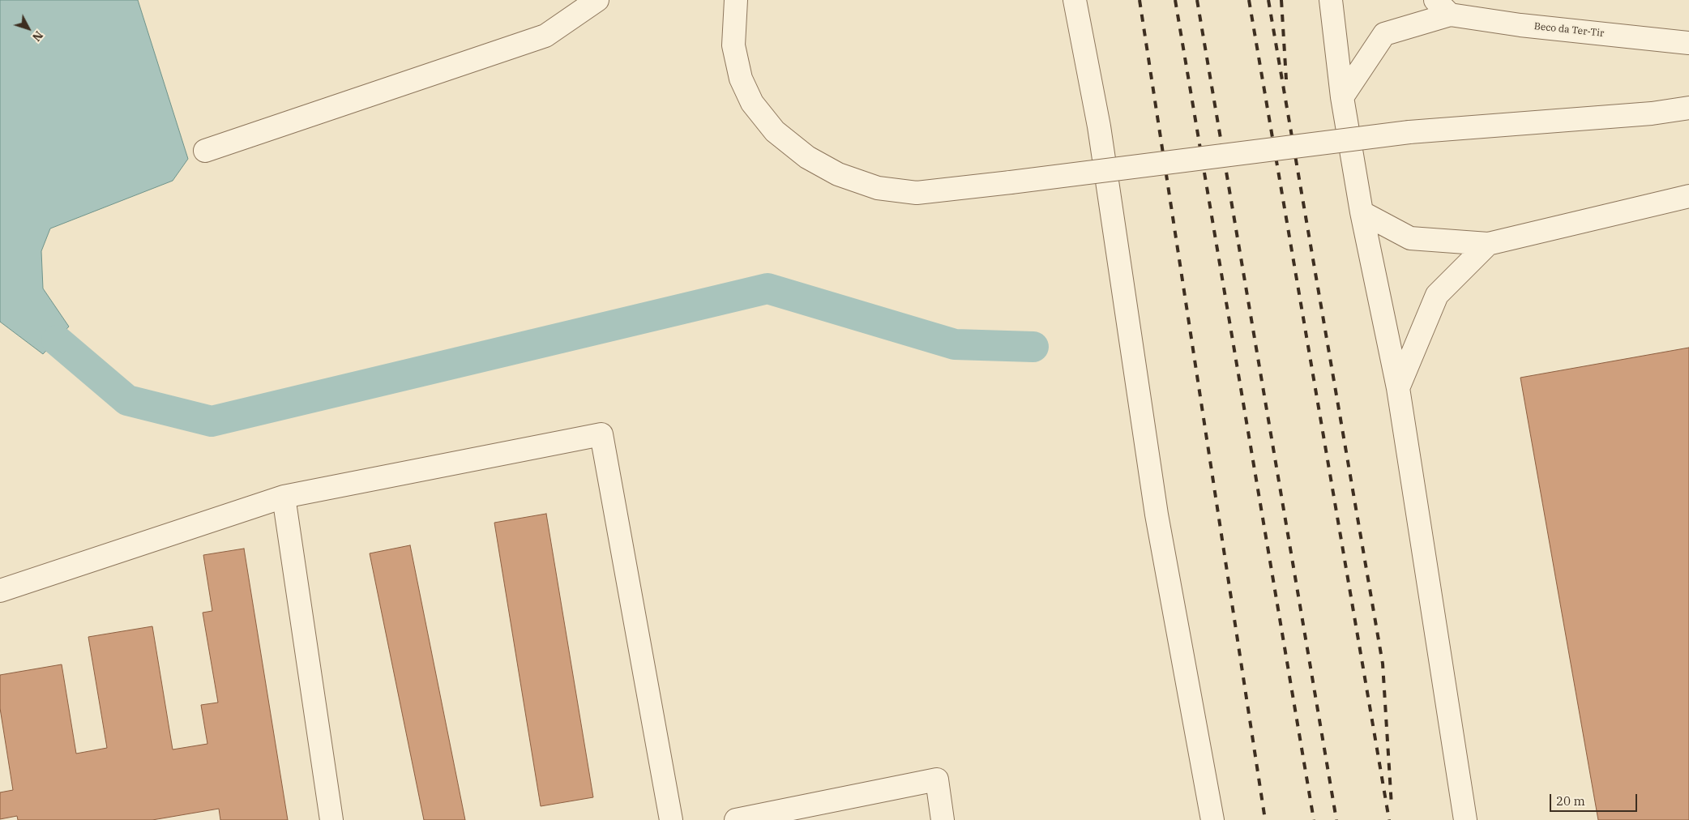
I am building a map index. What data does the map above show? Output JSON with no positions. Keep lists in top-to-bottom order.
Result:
{
  "streets": {
    "street": ["Beco da Ter-Tir"]
  },
  "scale_bar": "20 m",
  "north": "bottom right"
}
